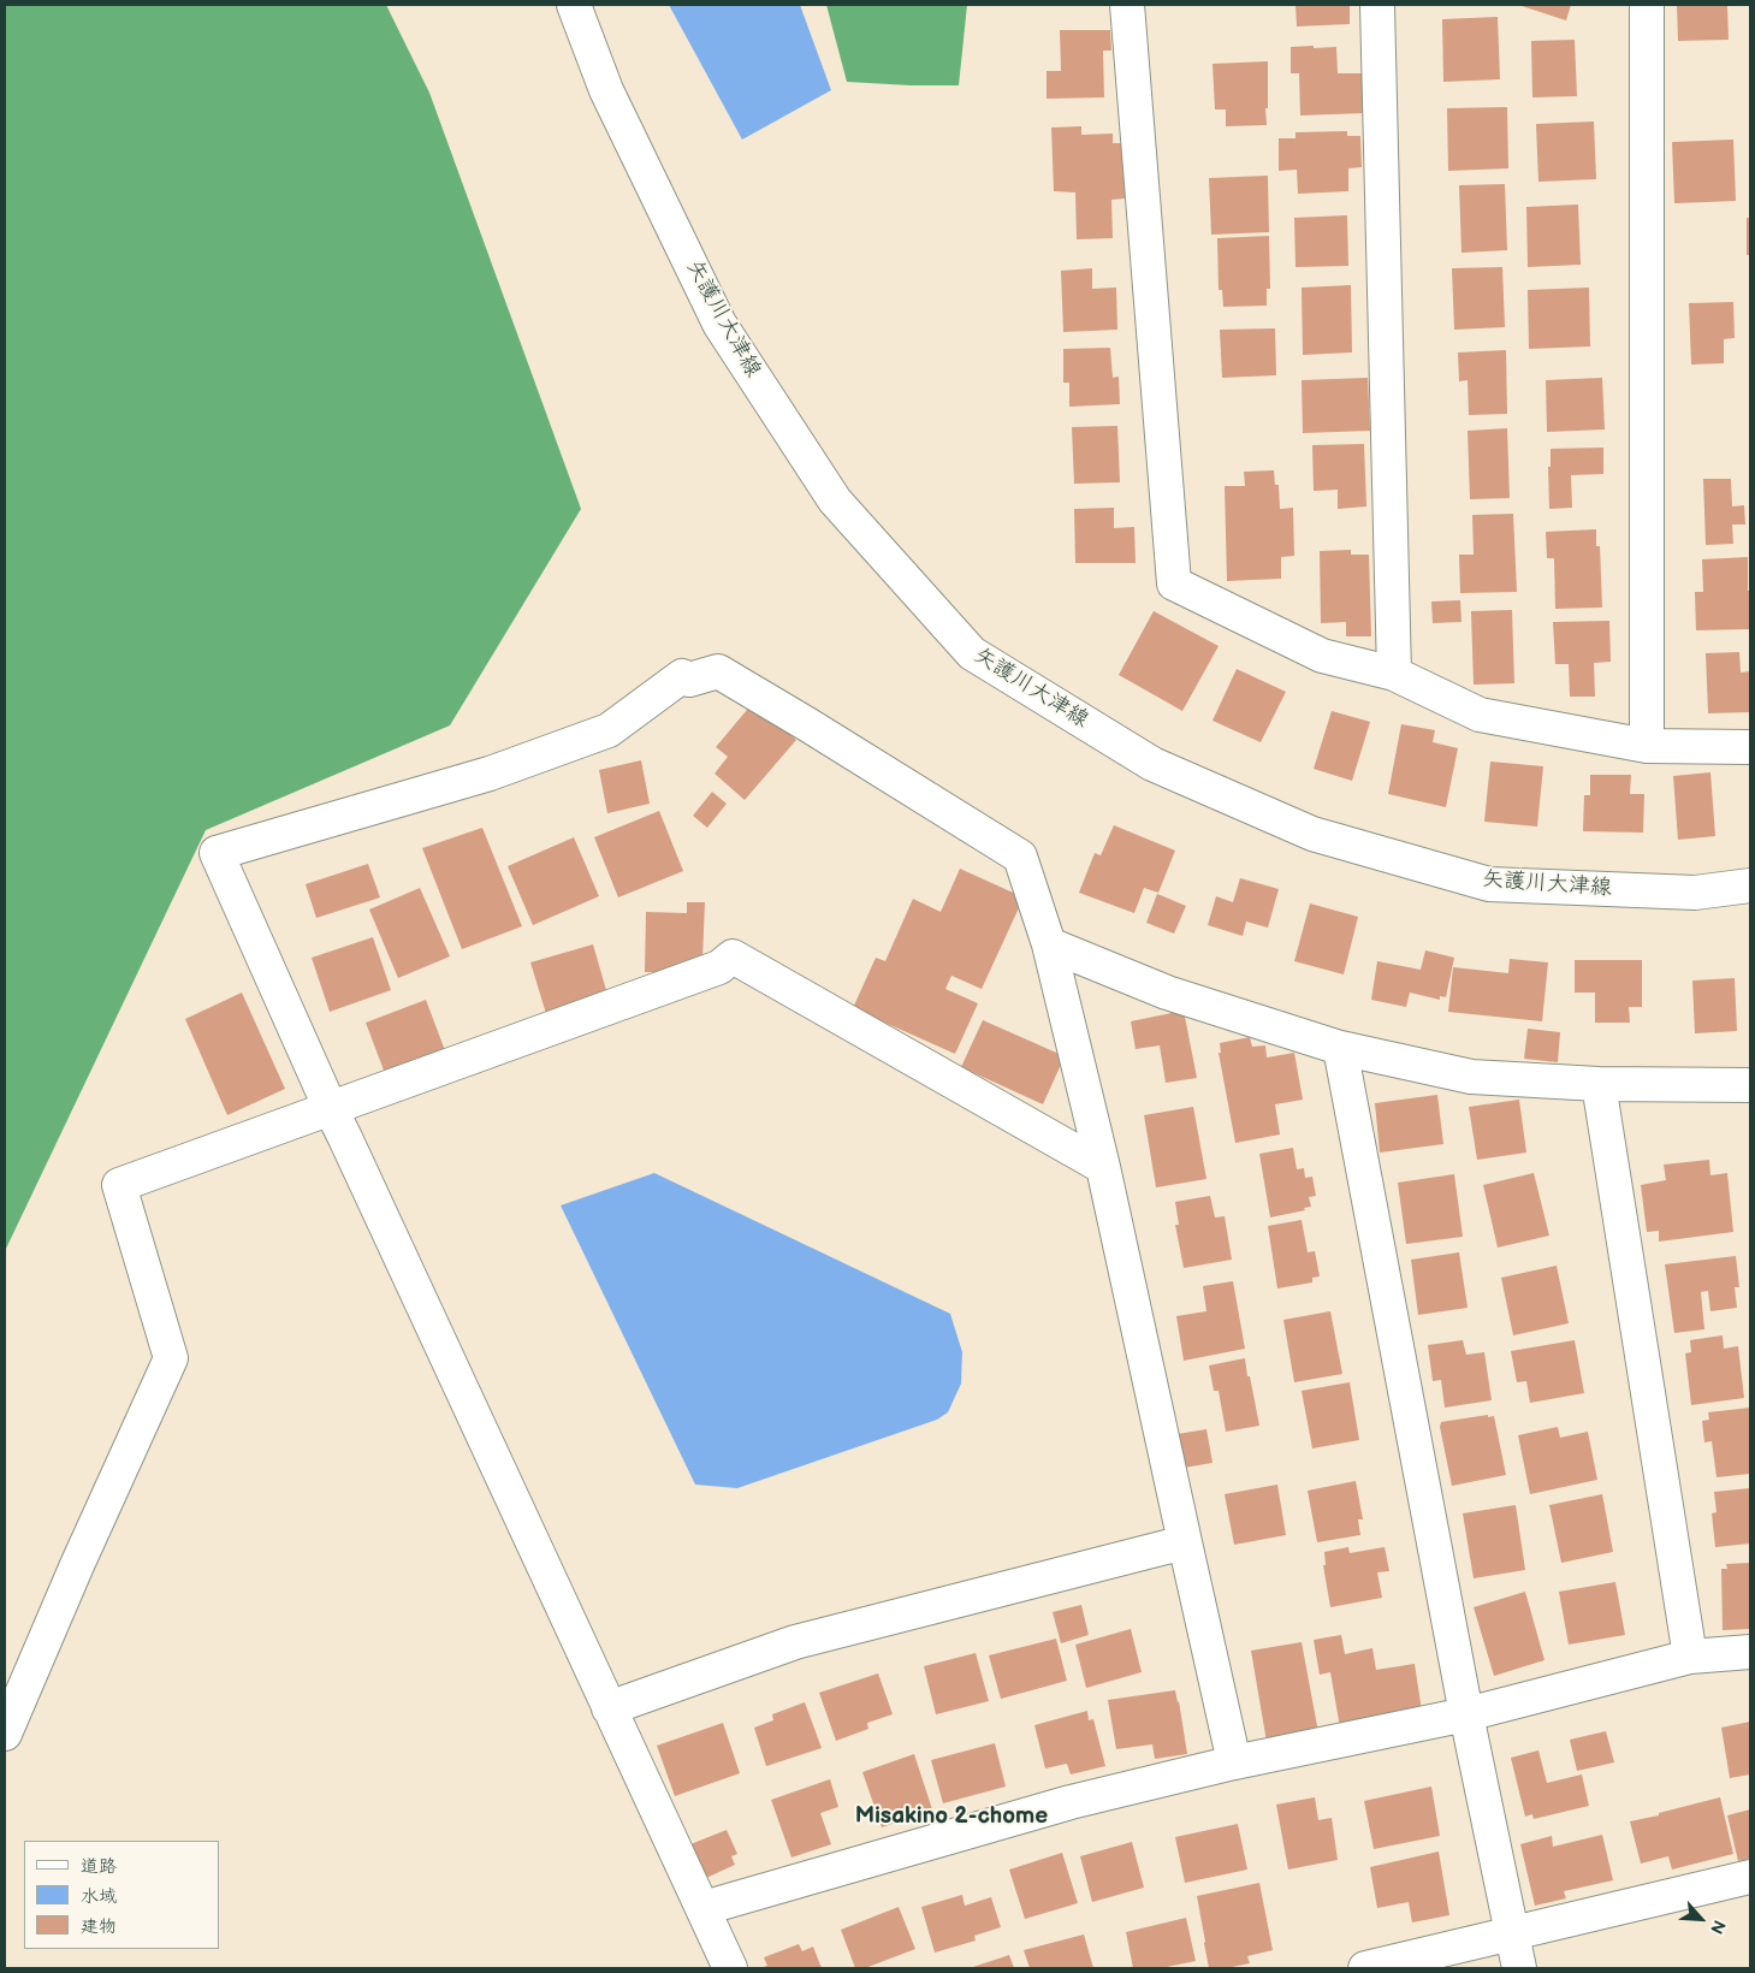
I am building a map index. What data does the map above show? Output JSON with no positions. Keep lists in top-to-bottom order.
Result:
{
  "streets": {
    "street": ["矢護川大津線"]
  },
  "districts": ["Misakino 2-chome"],
  "legend": ["道路", "水域", "建物"],
  "north": "bottom right"
}
